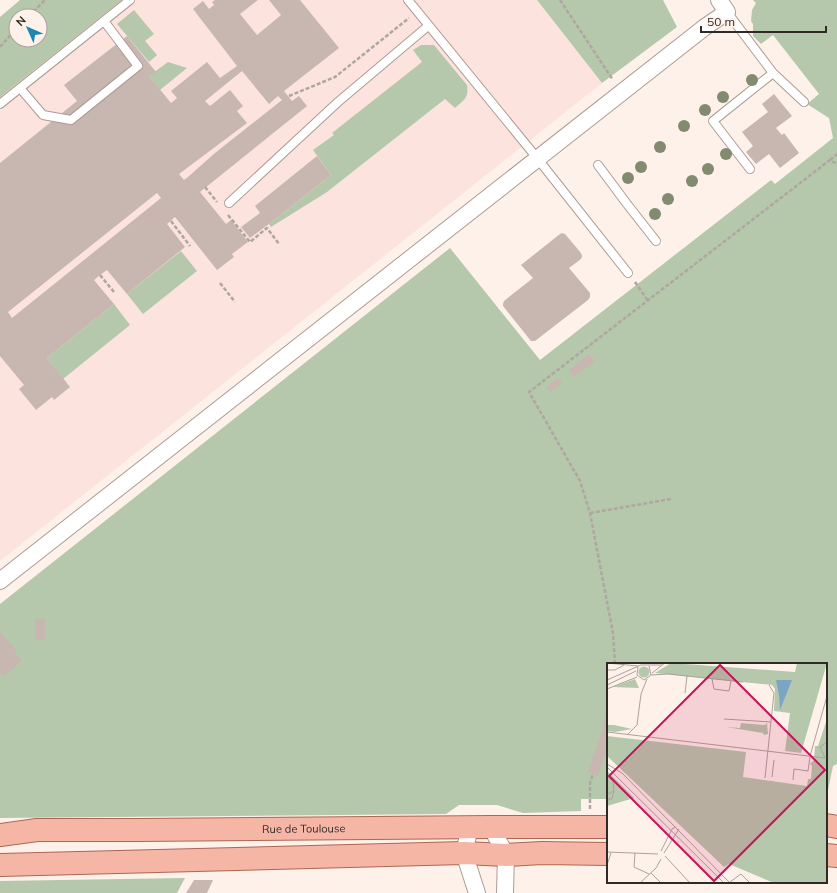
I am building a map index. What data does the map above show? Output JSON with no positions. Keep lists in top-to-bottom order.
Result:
{
  "streets": {
    "main road": ["Rue de Toulouse"]
  },
  "scale_bar": "50 m",
  "north": "top left"
}
